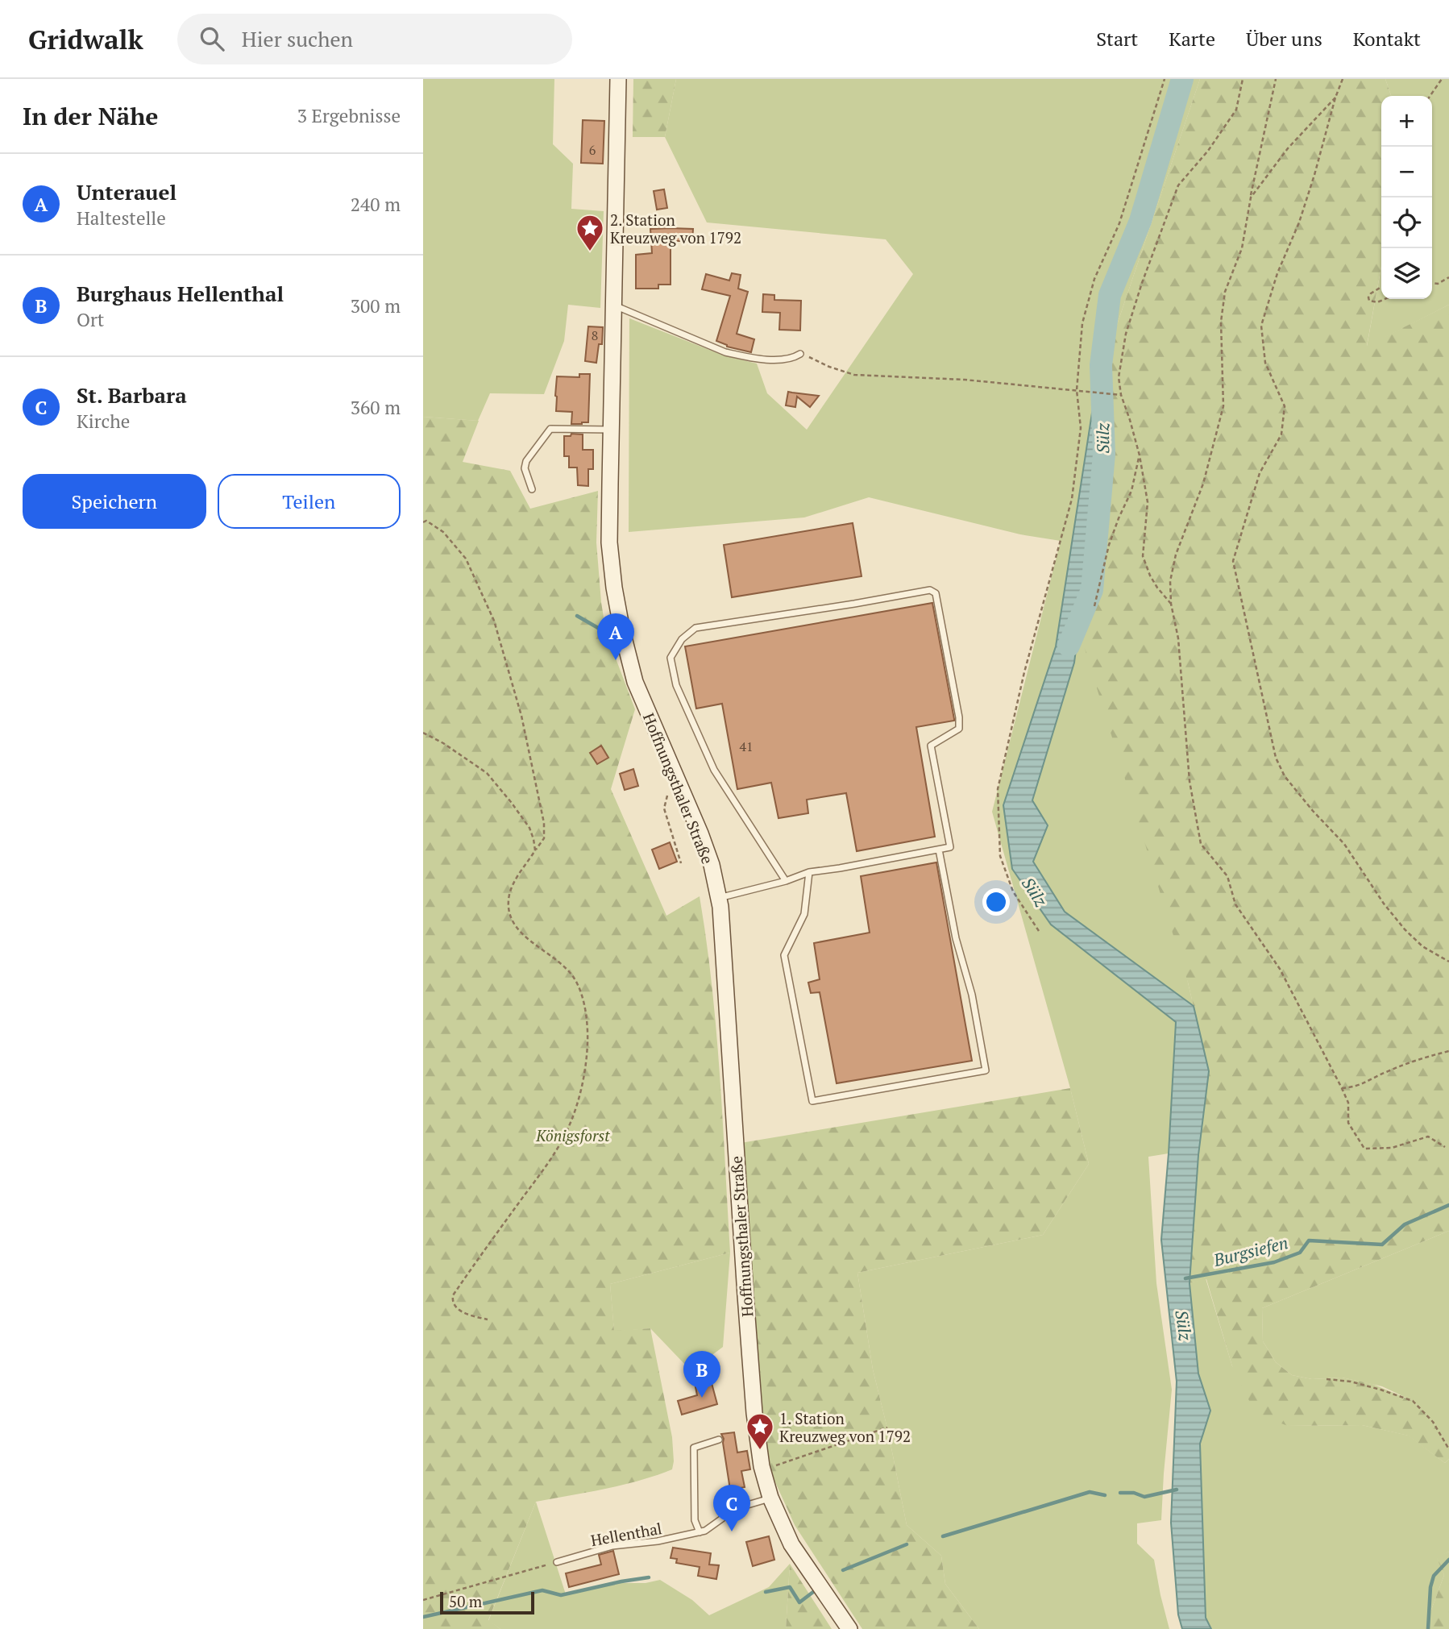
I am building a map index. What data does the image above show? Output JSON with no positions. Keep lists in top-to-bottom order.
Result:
{
  "streets": {
    "main road": ["Hoffnungsthaler Straße"],
    "lane": ["Hellenthal"]
  },
  "crossings": [
    ["Hoffnungsthaler Straße", "Hellenthal"]
  ],
  "water": ["Sülz", "Burgsiefen"],
  "parks": ["Königsforst"],
  "places": {
    "place": ["2. Station Kreuzweg von 1792", "1. Station Kreuzweg von 1792"]
  },
  "house_numbers": ["6", "8", "41"],
  "scale_bar": "50 m",
  "page": {
    "header": "Gridwalk",
    "search": "Hier suchen",
    "nav": [
      "Start",
      "Karte",
      "Über uns",
      "Kontakt"
    ],
    "heading": ["In der Nähe", "3 Ergebnisse"],
    "map_buttons": ["+", "−"],
    "list": [
      {
        "mark": "A",
        "name": "Unterauel",
        "note": "Haltestelle",
        "value": "240 m"
      },
      {
        "mark": "B",
        "name": "Burghaus Hellenthal",
        "note": "Ort",
        "value": "300 m"
      },
      {
        "mark": "C",
        "name": "St. Barbara",
        "note": "Kirche",
        "value": "360 m"
      }
    ],
    "buttons": ["Speichern", "Teilen"],
    "pins": ["A", "B", "C"],
    "scale": "50 m"
  }
}
